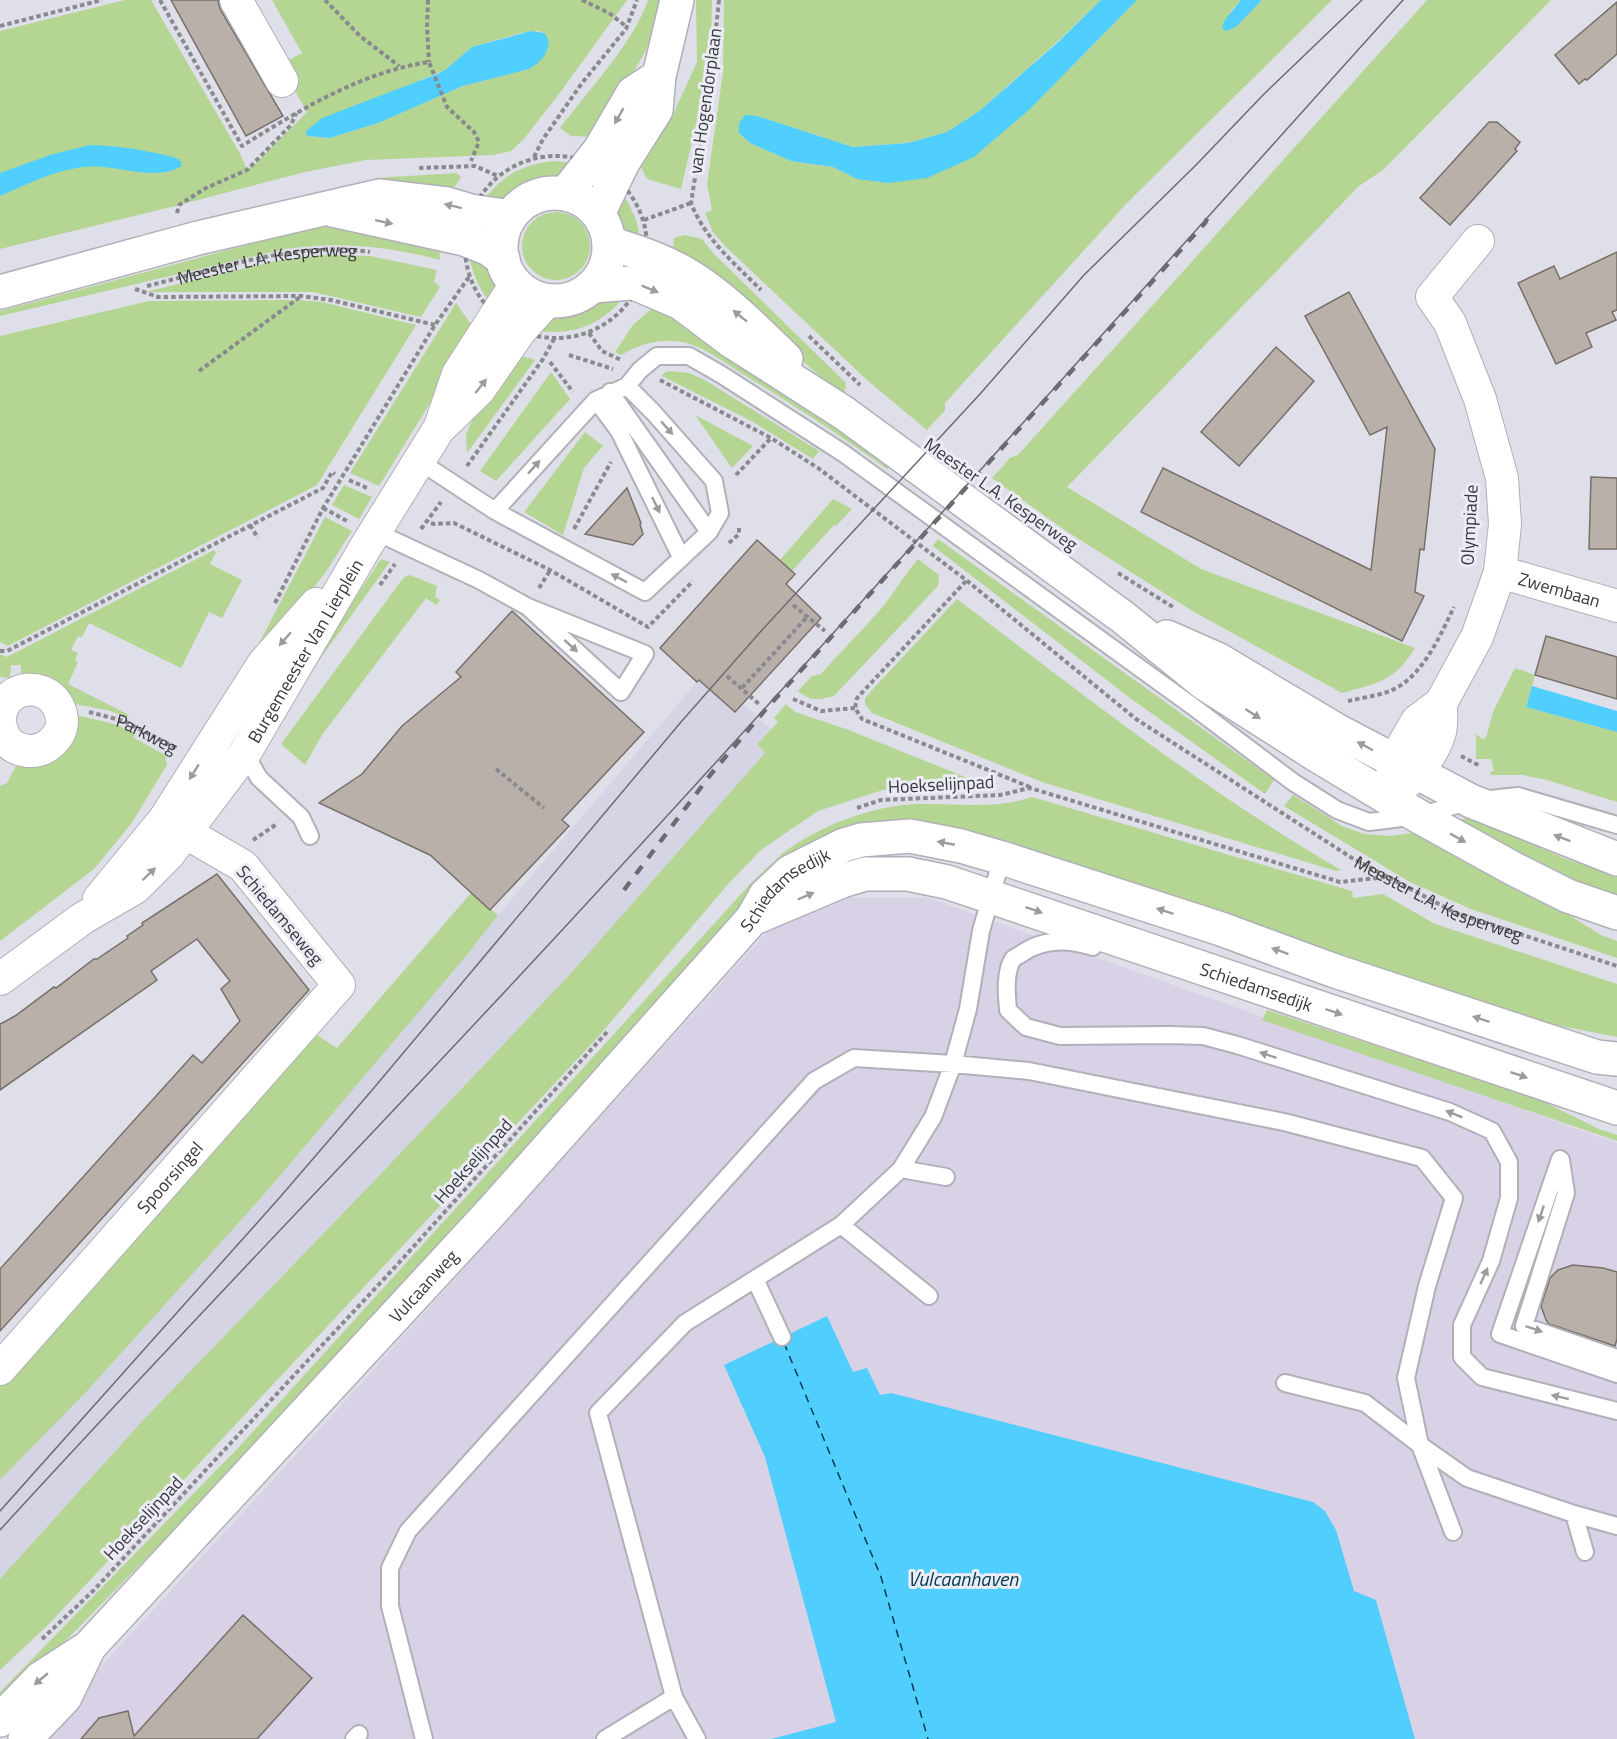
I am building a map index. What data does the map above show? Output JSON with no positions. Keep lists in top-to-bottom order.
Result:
{
  "streets": {
    "main road": [
      "Meester L.A. Kesperweg",
      "Burgemeester Van Lierplein",
      "Schiedamsedijk",
      "Vulcaanweg"
    ],
    "street": [
      "Olympiade",
      "Zwembaan",
      "Schiedamseweg",
      "Spoorsingel"
    ],
    "path": ["van Hogendorplaan", "Parkweg", "Hoekselijnpad"]
  },
  "crossings": [
    ["Meester L.A. Kesperweg", "Olympiade"],
    ["Meester L.A. Kesperweg", "Burgemeester Van Lierplein"],
    ["Meester L.A. Kesperweg", "Hoekselijnpad"],
    ["Olympiade", "Zwembaan"],
    ["Burgemeester Van Lierplein", "Parkweg"],
    ["Burgemeester Van Lierplein", "Schiedamseweg"],
    ["Schiedamsedijk", "Vulcaanweg"],
    ["Schiedamseweg", "Spoorsingel"]
  ],
  "water": ["Vulcaanhaven"]
}
